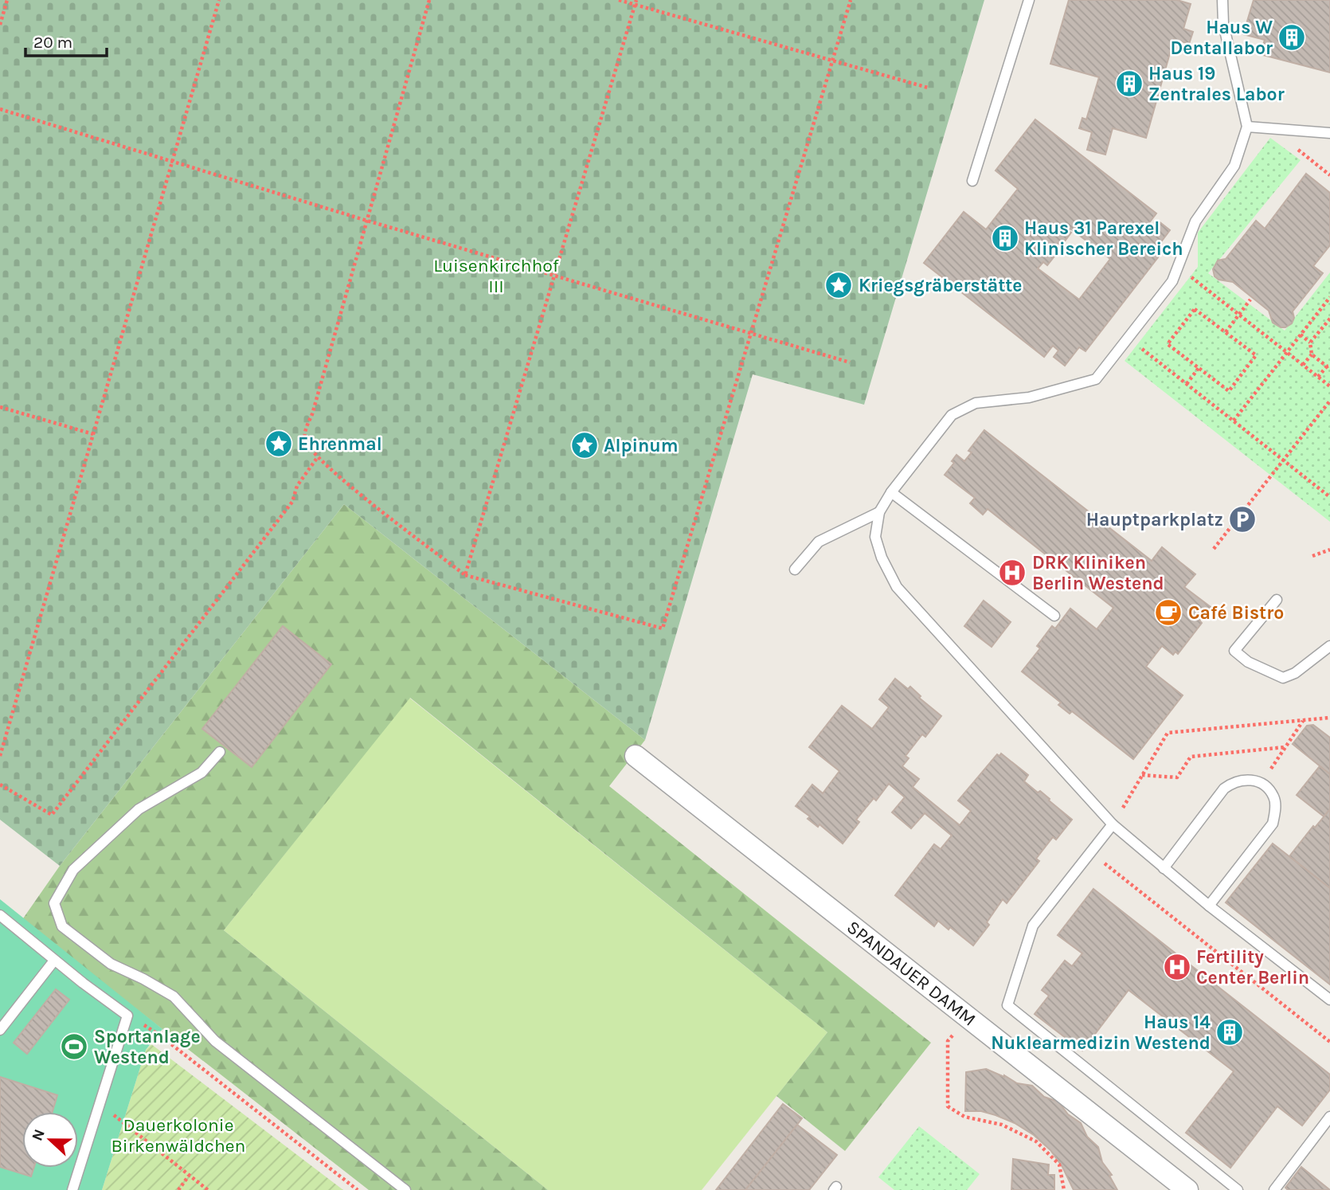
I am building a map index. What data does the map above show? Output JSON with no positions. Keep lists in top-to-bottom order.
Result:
{
  "streets": {
    "street": ["SPANDAUER DAMM"]
  },
  "parks": ["Luisenkirchhof III", "Dauerkolonie Birkenwäldchen"],
  "places": {
    "building": [
      "Haus W Dentallabor",
      "Haus 19 Zentrales Labor",
      "Haus 31 Parexel Klinischer Bereich",
      "Haus 14 Nuklearmedizin Westend"
    ],
    "place": ["Kriegsgräberstätte", "Ehrenmal", "Alpinum"],
    "parking": ["Hauptparkplatz"],
    "hospital": ["DRK Kliniken Berlin Westend", "Fertility Center Berlin"],
    "cafe": ["Café Bistro"],
    "sports": ["Sportanlage Westend"]
  },
  "scale_bar": "20 m",
  "north": "left"
}
